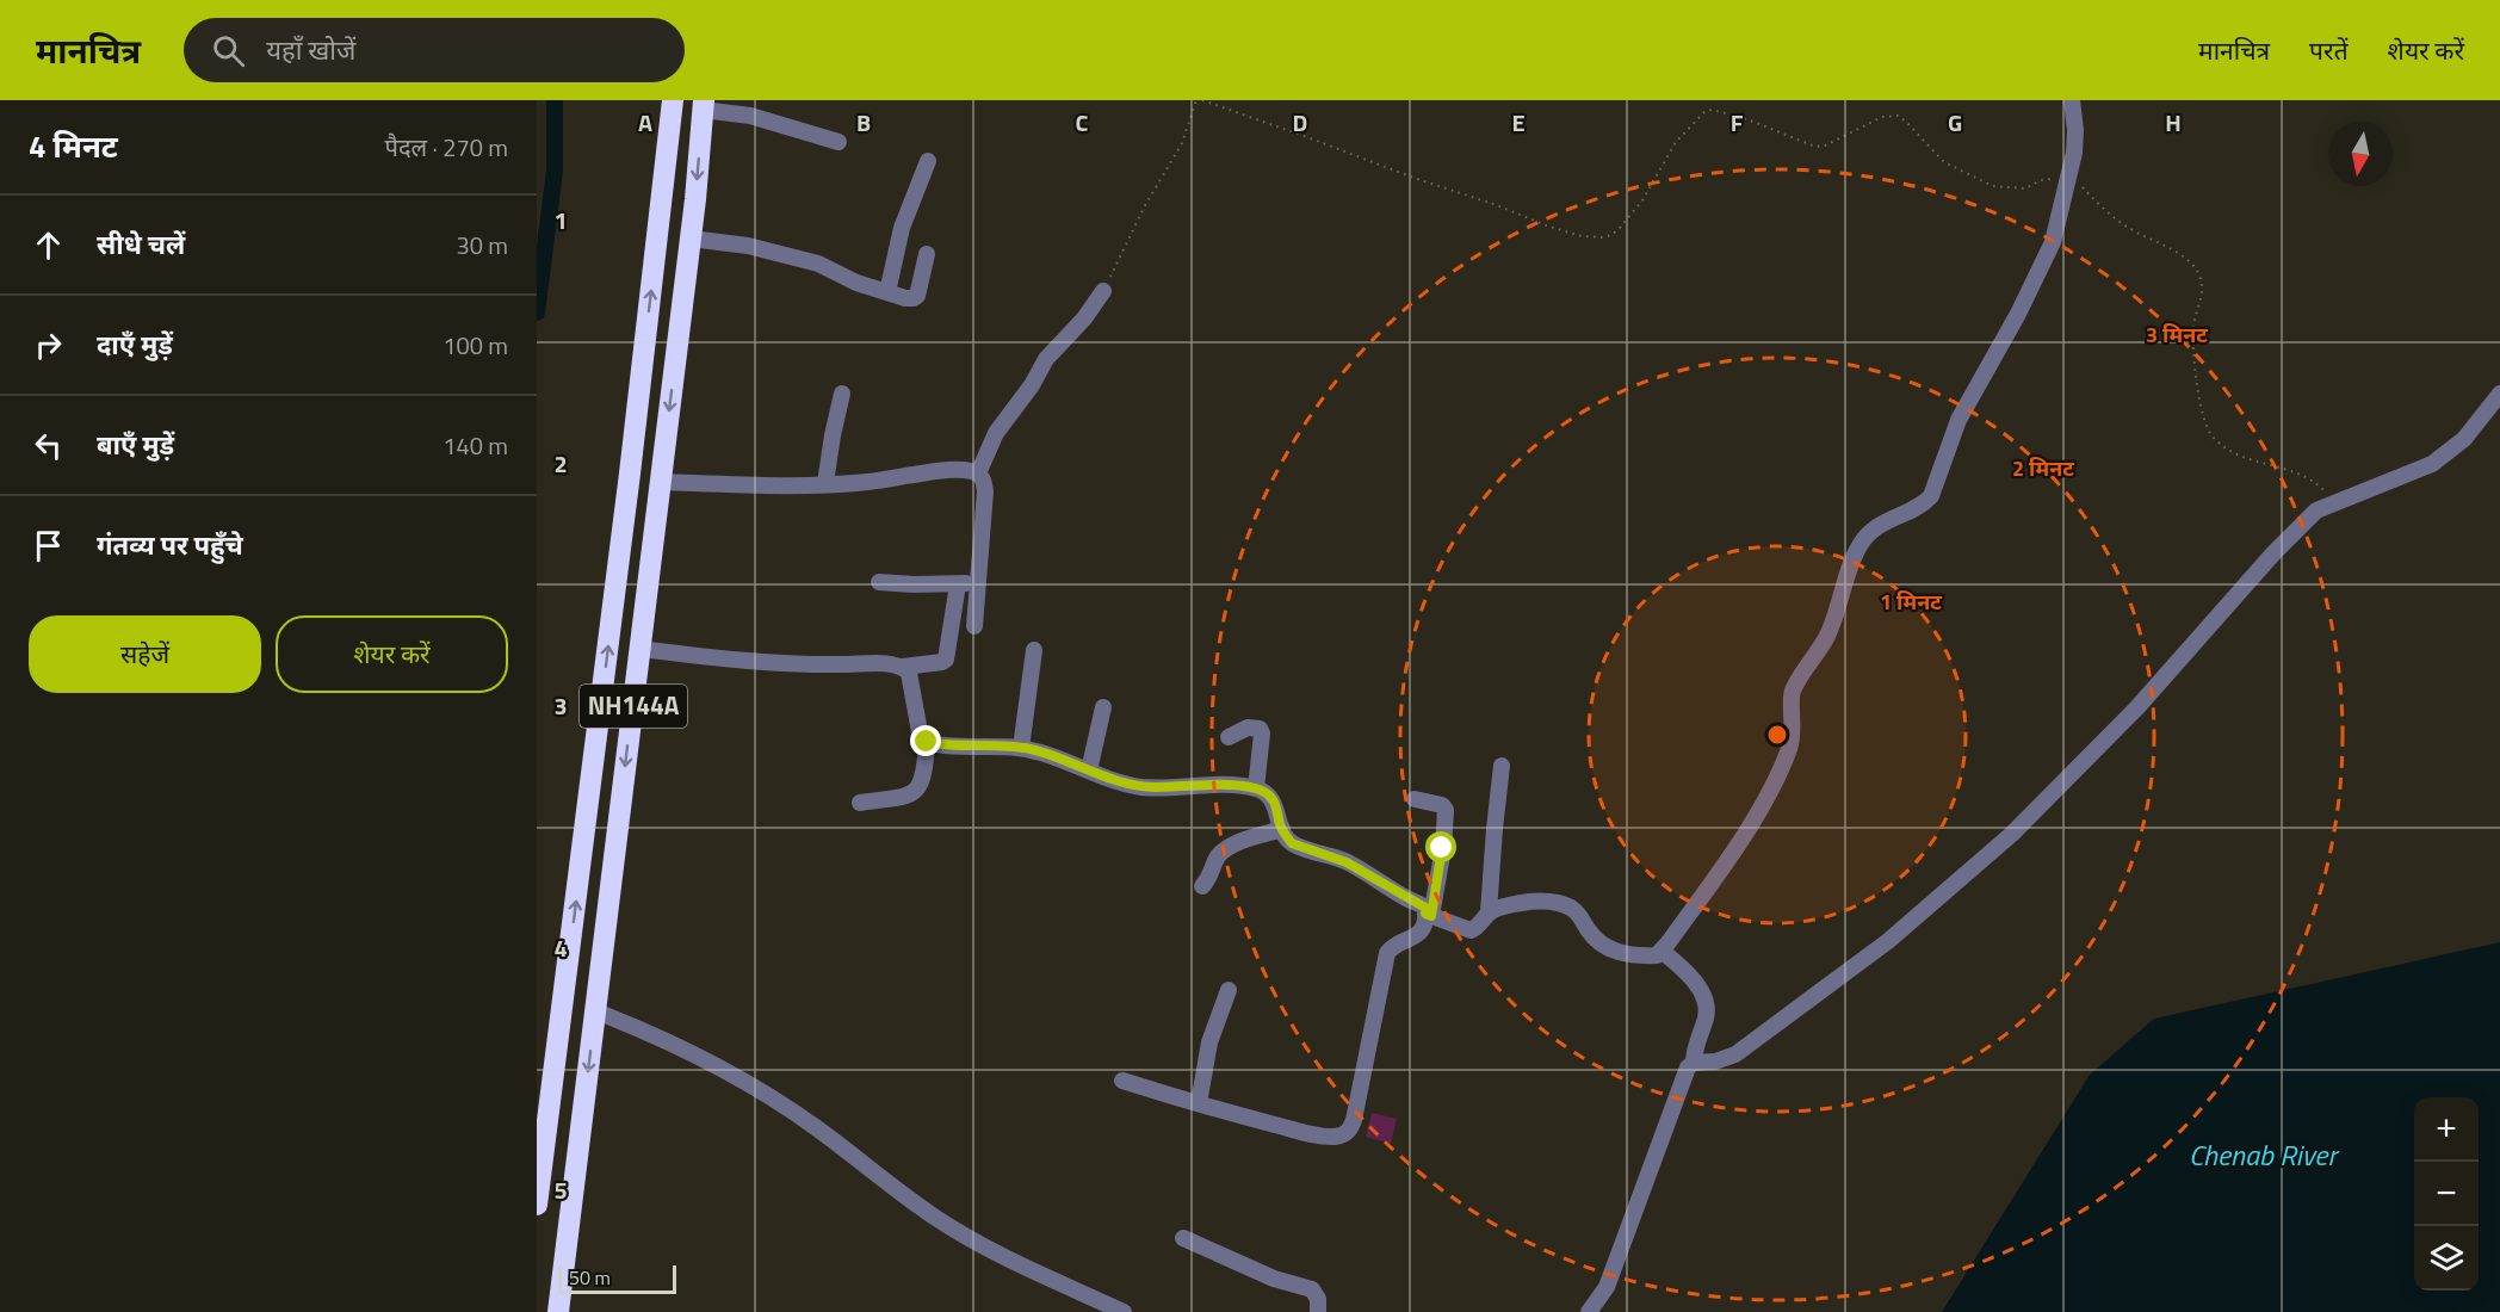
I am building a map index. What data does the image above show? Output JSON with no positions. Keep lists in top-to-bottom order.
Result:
{
  "streets": {
    "highway": ["NH144A"]
  },
  "water": ["Chenab River"],
  "scale_bar": "50 m",
  "north": "bottom",
  "page": {
    "header": "मानचित्र",
    "search": "यहाँ खोजें",
    "nav": ["मानचित्र", "परतें", "शेयर करें"],
    "heading": ["4 मिनट", "पैदल · 270 m"],
    "list": [
      ["सीधे चलें", "30 m"],
      ["दाएँ मुड़ें", "100 m"],
      ["बाएँ मुड़ें", "140 m"],
      "गंतव्य पर पहुँचे"
    ],
    "buttons": ["सहेजें", "शेयर करें"],
    "map_buttons": ["+", "−"],
    "scale": "50 m"
  },
  "grid": {
    "columns": [
      "A",
      "B",
      "C",
      "D",
      "E",
      "F",
      "G",
      "H"
    ],
    "rows": [
      "1",
      "2",
      "3",
      "4",
      "5"
    ]
  },
  "rings": ["3 मिनट", "2 मिनट", "1 मिनट"]
}
